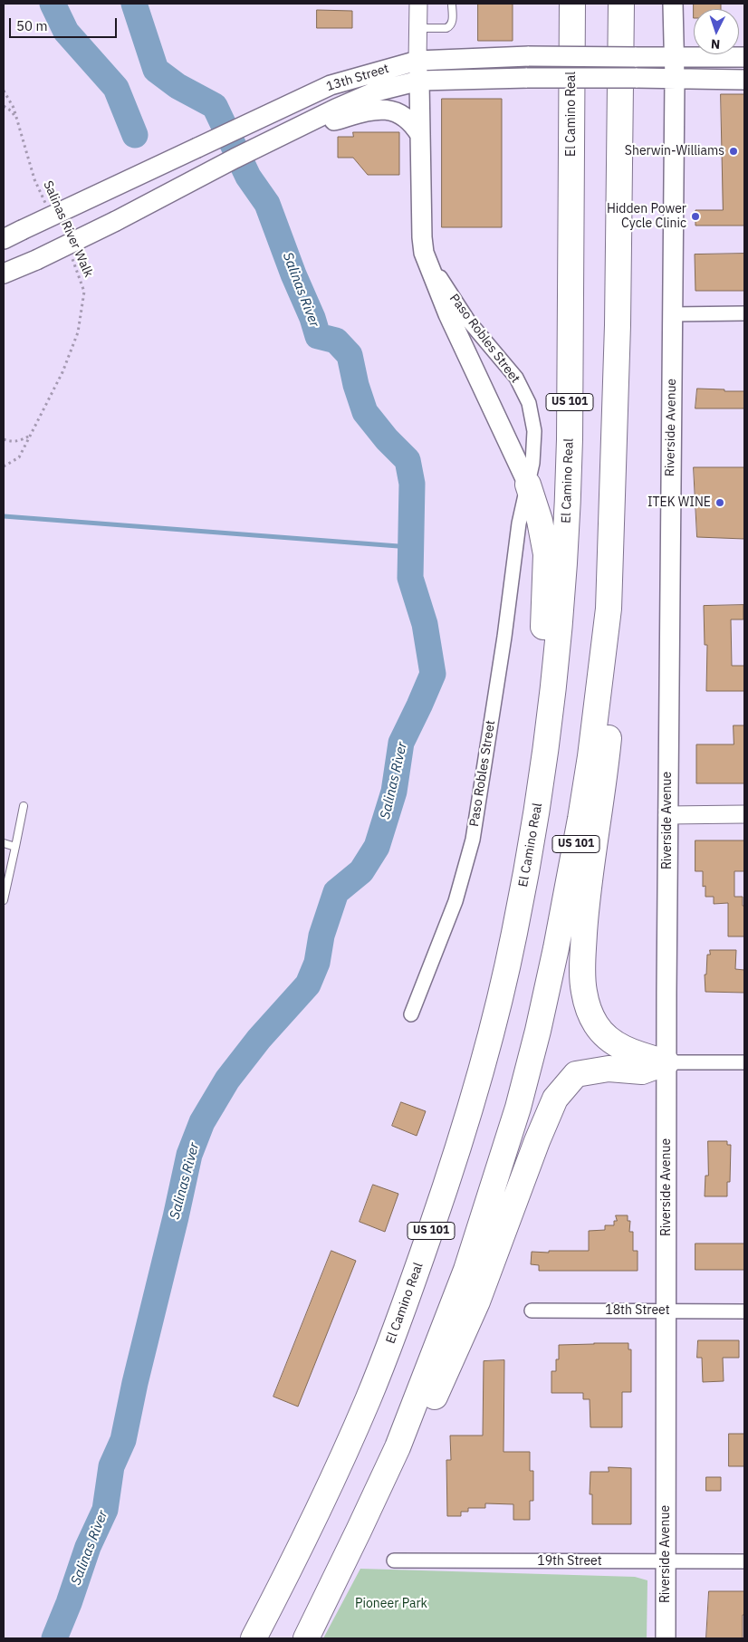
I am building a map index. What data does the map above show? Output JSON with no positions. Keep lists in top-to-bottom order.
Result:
{
  "streets": {
    "highway": ["El Camino Real", "US 101"],
    "main road": ["13th Street", "Paso Robles Street", "Riverside Avenue"],
    "street": ["18th Street", "19th Street"],
    "path": ["Salinas River Walk"]
  },
  "crossings": [
    ["13th Street", "Paso Robles Street"],
    ["13th Street", "Riverside Avenue"],
    ["Riverside Avenue", "18th Street"],
    ["Riverside Avenue", "19th Street"]
  ],
  "water": ["Salinas River"],
  "parks": ["Pioneer Park"],
  "places": ["Sherwin-Williams", "Hidden Power Cycle Clinic", "ITEK WINE"],
  "scale_bar": "50 m",
  "north": "bottom"
}
